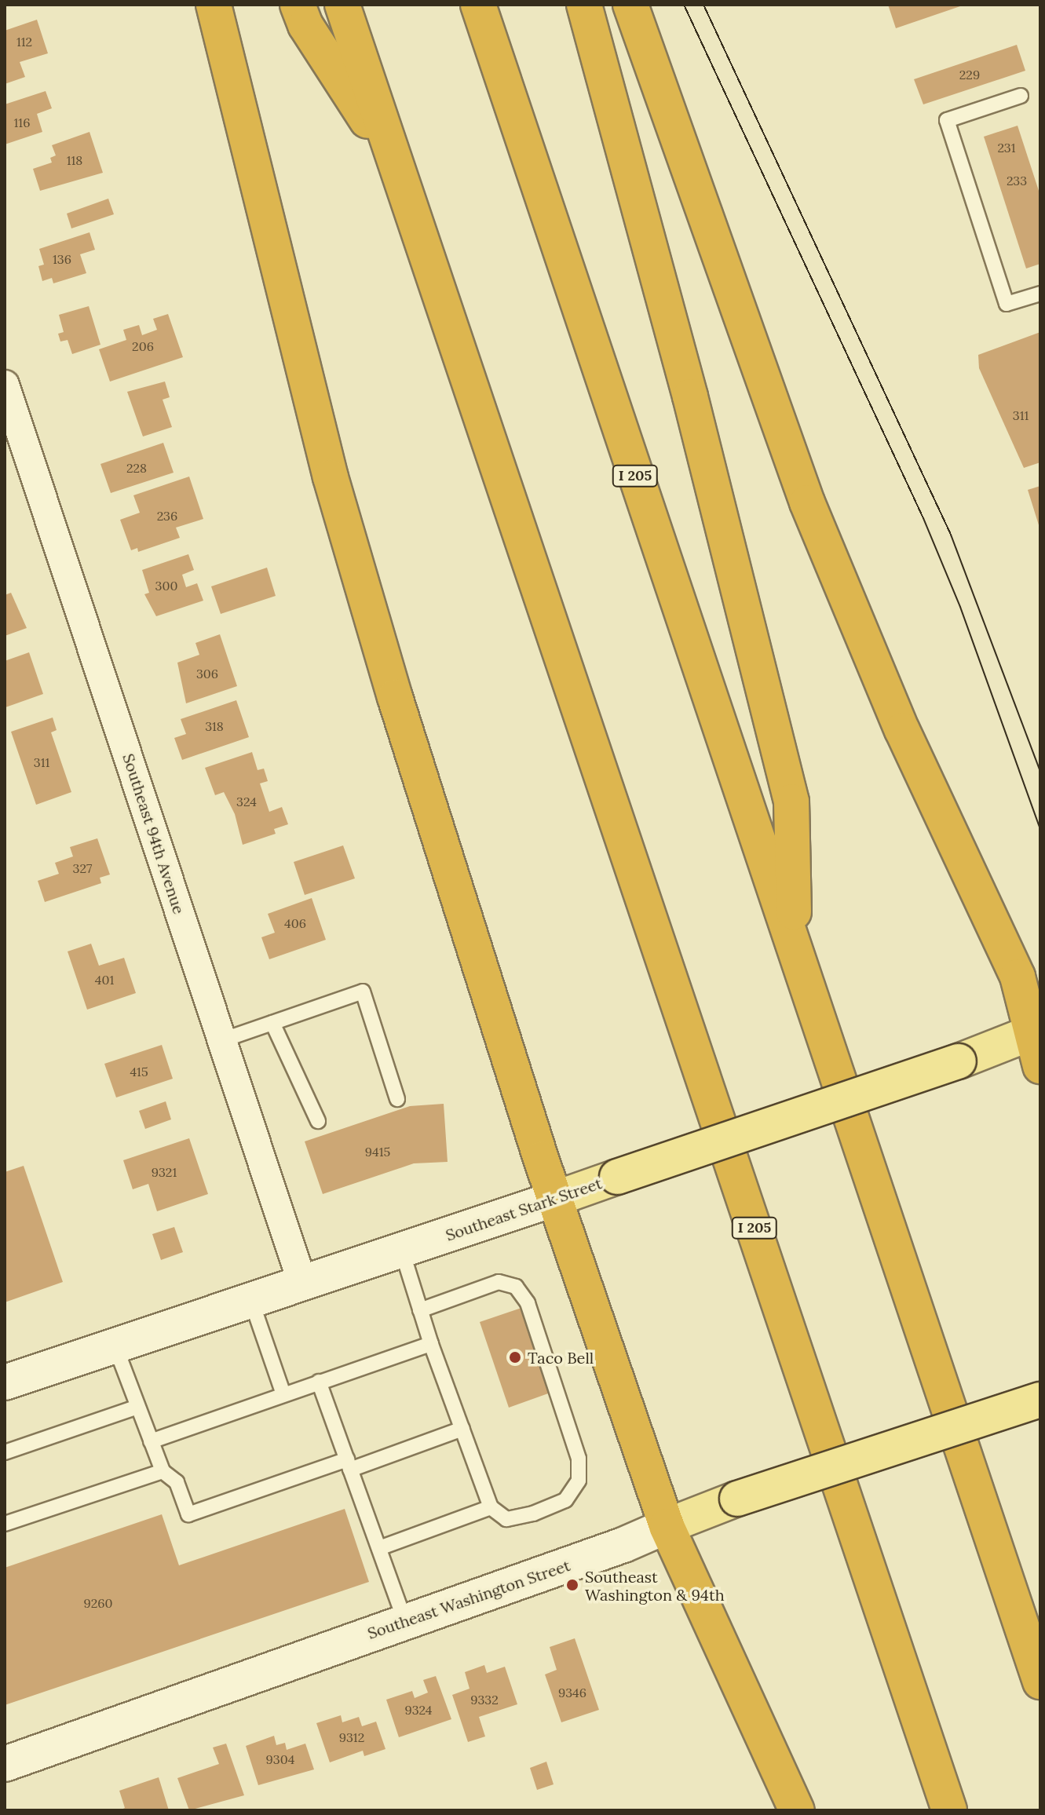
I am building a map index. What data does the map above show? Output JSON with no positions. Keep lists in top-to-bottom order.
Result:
{
  "streets": {
    "highway": ["I 205"],
    "main road": ["Southeast Stark Street", "Southeast Washington Street"],
    "street": ["Southeast 94th Avenue"]
  },
  "crossings": [
    ["Southeast 94th Avenue", "Southeast Stark Street"]
  ],
  "places": ["Taco Bell", "Southeast Washington & 94th"],
  "house_numbers": [
    "112",
    "229",
    "116",
    "231",
    "118",
    "233",
    "136",
    "206",
    "311",
    "228",
    "236",
    "300",
    "306",
    "318",
    "311",
    "324",
    "327",
    "406",
    "401",
    "415",
    "9415",
    "9321",
    "9260",
    "9346",
    "9332",
    "9324",
    "9312",
    "9304"
  ]
}
